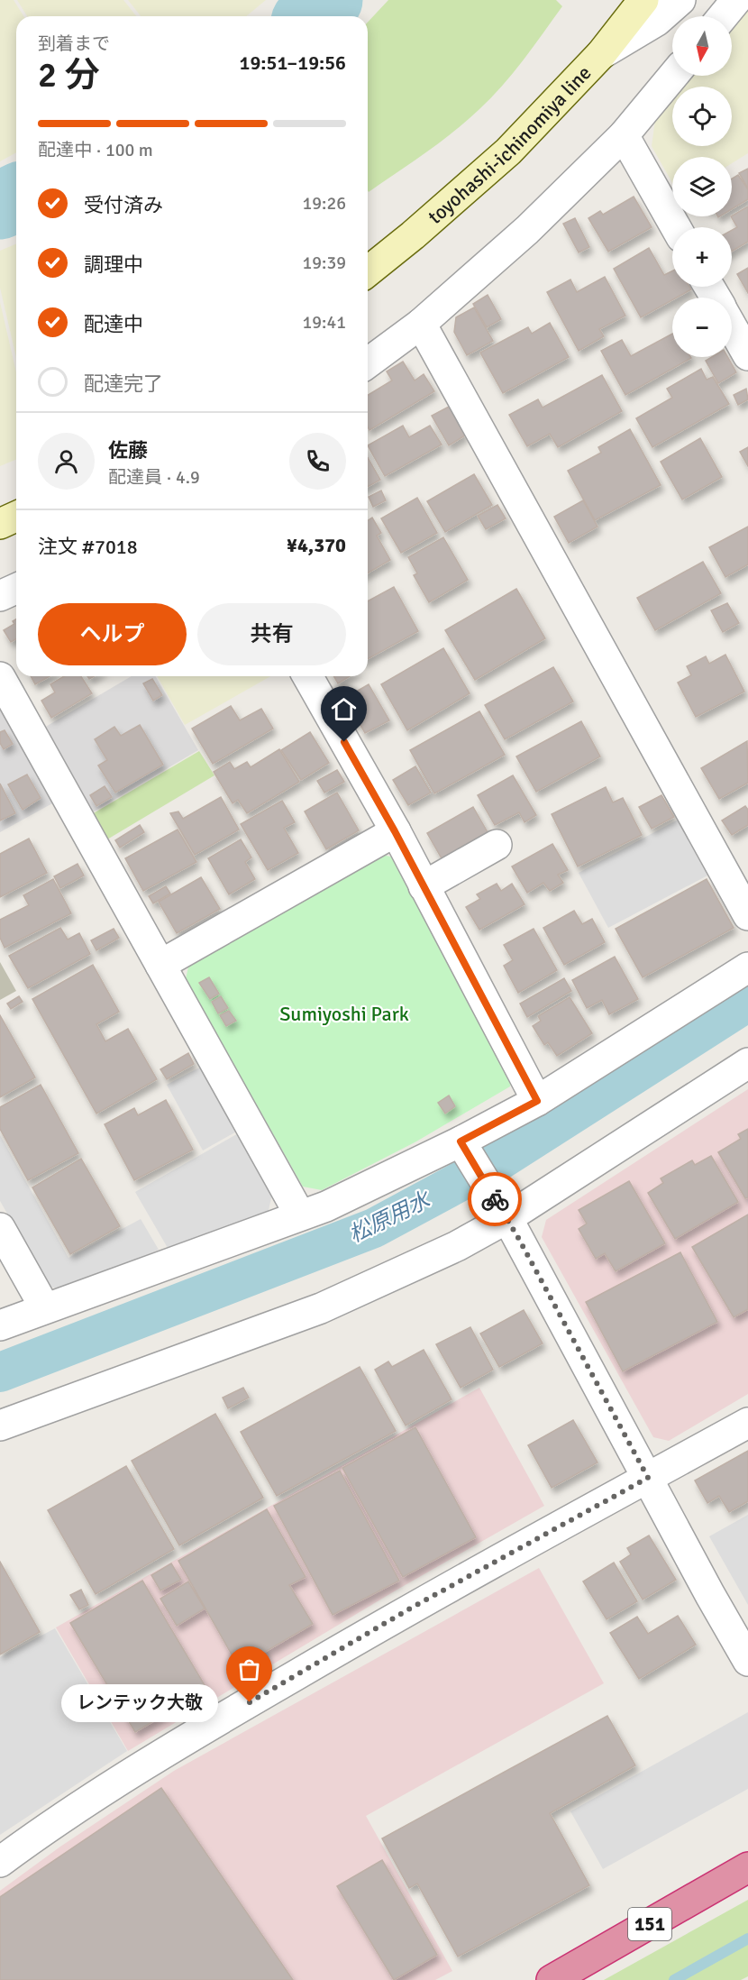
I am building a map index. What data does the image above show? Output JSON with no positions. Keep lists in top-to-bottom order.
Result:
{
  "streets": {
    "highway": ["151"],
    "main road": ["toyohashi-ichinomiya line"]
  },
  "water": ["松原用水"],
  "parks": ["Sumiyoshi Park"],
  "places": ["レンテック大敬"],
  "north": "bottom",
  "page": {
    "map_buttons": ["+", "−"],
    "heading": ["2 分", "到着まで", "19:51–19:56"],
    "panel": [
      "佐藤",
      "配達員 · 4.9",
      "注文 #7018",
      "¥4,370"
    ],
    "bar": "配達中 · 100 m",
    "list": [
      ["受付済み", "19:26"],
      ["調理中", "19:39"],
      ["配達中", "19:41"],
      "配達完了"
    ],
    "buttons": ["ヘルプ", "共有"],
    "bubble": "レンテック大敬"
  }
}
